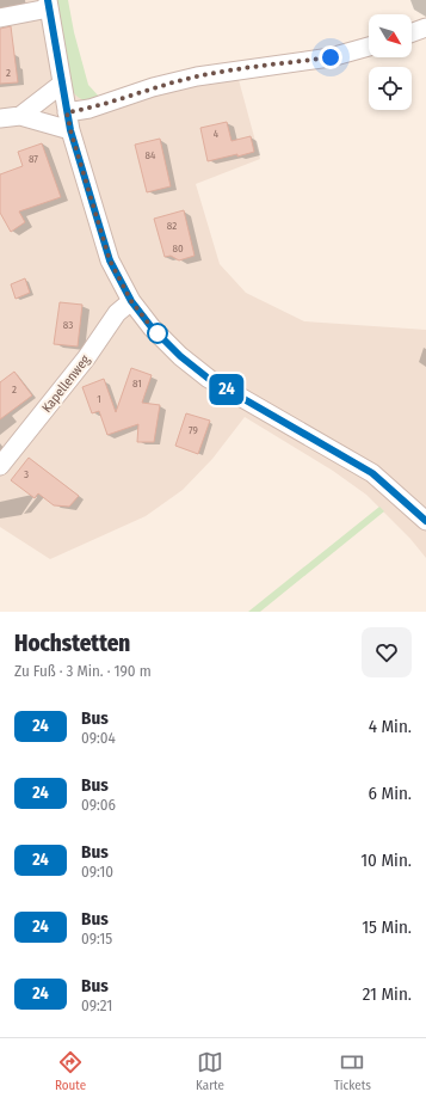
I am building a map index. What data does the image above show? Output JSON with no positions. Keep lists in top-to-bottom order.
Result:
{
  "streets": {
    "street": ["Kapellenweg"]
  },
  "lines": ["bus line 24"],
  "house_numbers": [
    "2",
    "4",
    "84",
    "87",
    "82",
    "80",
    "83",
    "81",
    "2",
    "1",
    "79",
    "3"
  ],
  "north": "bottom right",
  "page": {
    "on_map": "24",
    "heading": ["Hochstetten", "Zu Fuß · 3 Min. · 190 m"],
    "list": [
      {
        "mark": "24",
        "name": "Bus",
        "note": "09:04",
        "value": "4 Min."
      },
      {
        "mark": "24",
        "name": "Bus",
        "note": "09:06",
        "value": "6 Min."
      },
      {
        "mark": "24",
        "name": "Bus",
        "note": "09:10",
        "value": "10 Min."
      },
      {
        "mark": "24",
        "name": "Bus",
        "note": "09:15",
        "value": "15 Min."
      },
      {
        "mark": "24",
        "name": "Bus",
        "note": "09:21",
        "value": "21 Min."
      }
    ],
    "tabs": ["Route", "Karte", "Tickets"]
  }
}
